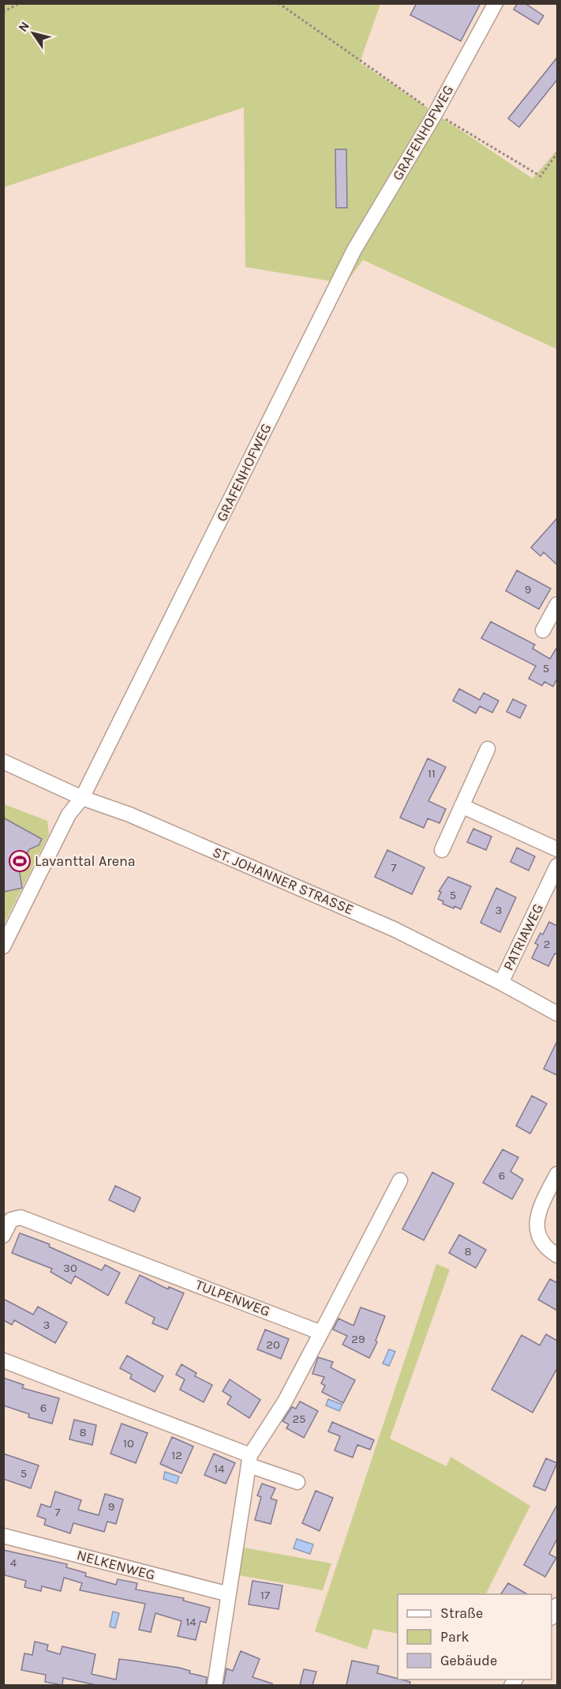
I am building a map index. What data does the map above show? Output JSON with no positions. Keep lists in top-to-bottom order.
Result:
{
  "streets": {
    "street": [
      "GRAFENHOFWEG",
      "ST. JOHANNER STRASSE",
      "PATRIAWEG",
      "TULPENWEG",
      "NELKENWEG"
    ]
  },
  "crossings": [
    ["GRAFENHOFWEG", "ST. JOHANNER STRASSE"],
    ["ST. JOHANNER STRASSE", "PATRIAWEG"]
  ],
  "places": {
    "sports": ["Lavanttal Arena"]
  },
  "house_numbers": [
    "9",
    "5",
    "11",
    "7",
    "5",
    "3",
    "2",
    "6",
    "8",
    "30",
    "3",
    "29",
    "20",
    "6",
    "25",
    "8",
    "10",
    "12",
    "14",
    "5",
    "9",
    "7",
    "4",
    "17",
    "14"
  ],
  "legend": ["Straße", "Park", "Gebäude"],
  "north": "top left"
}
